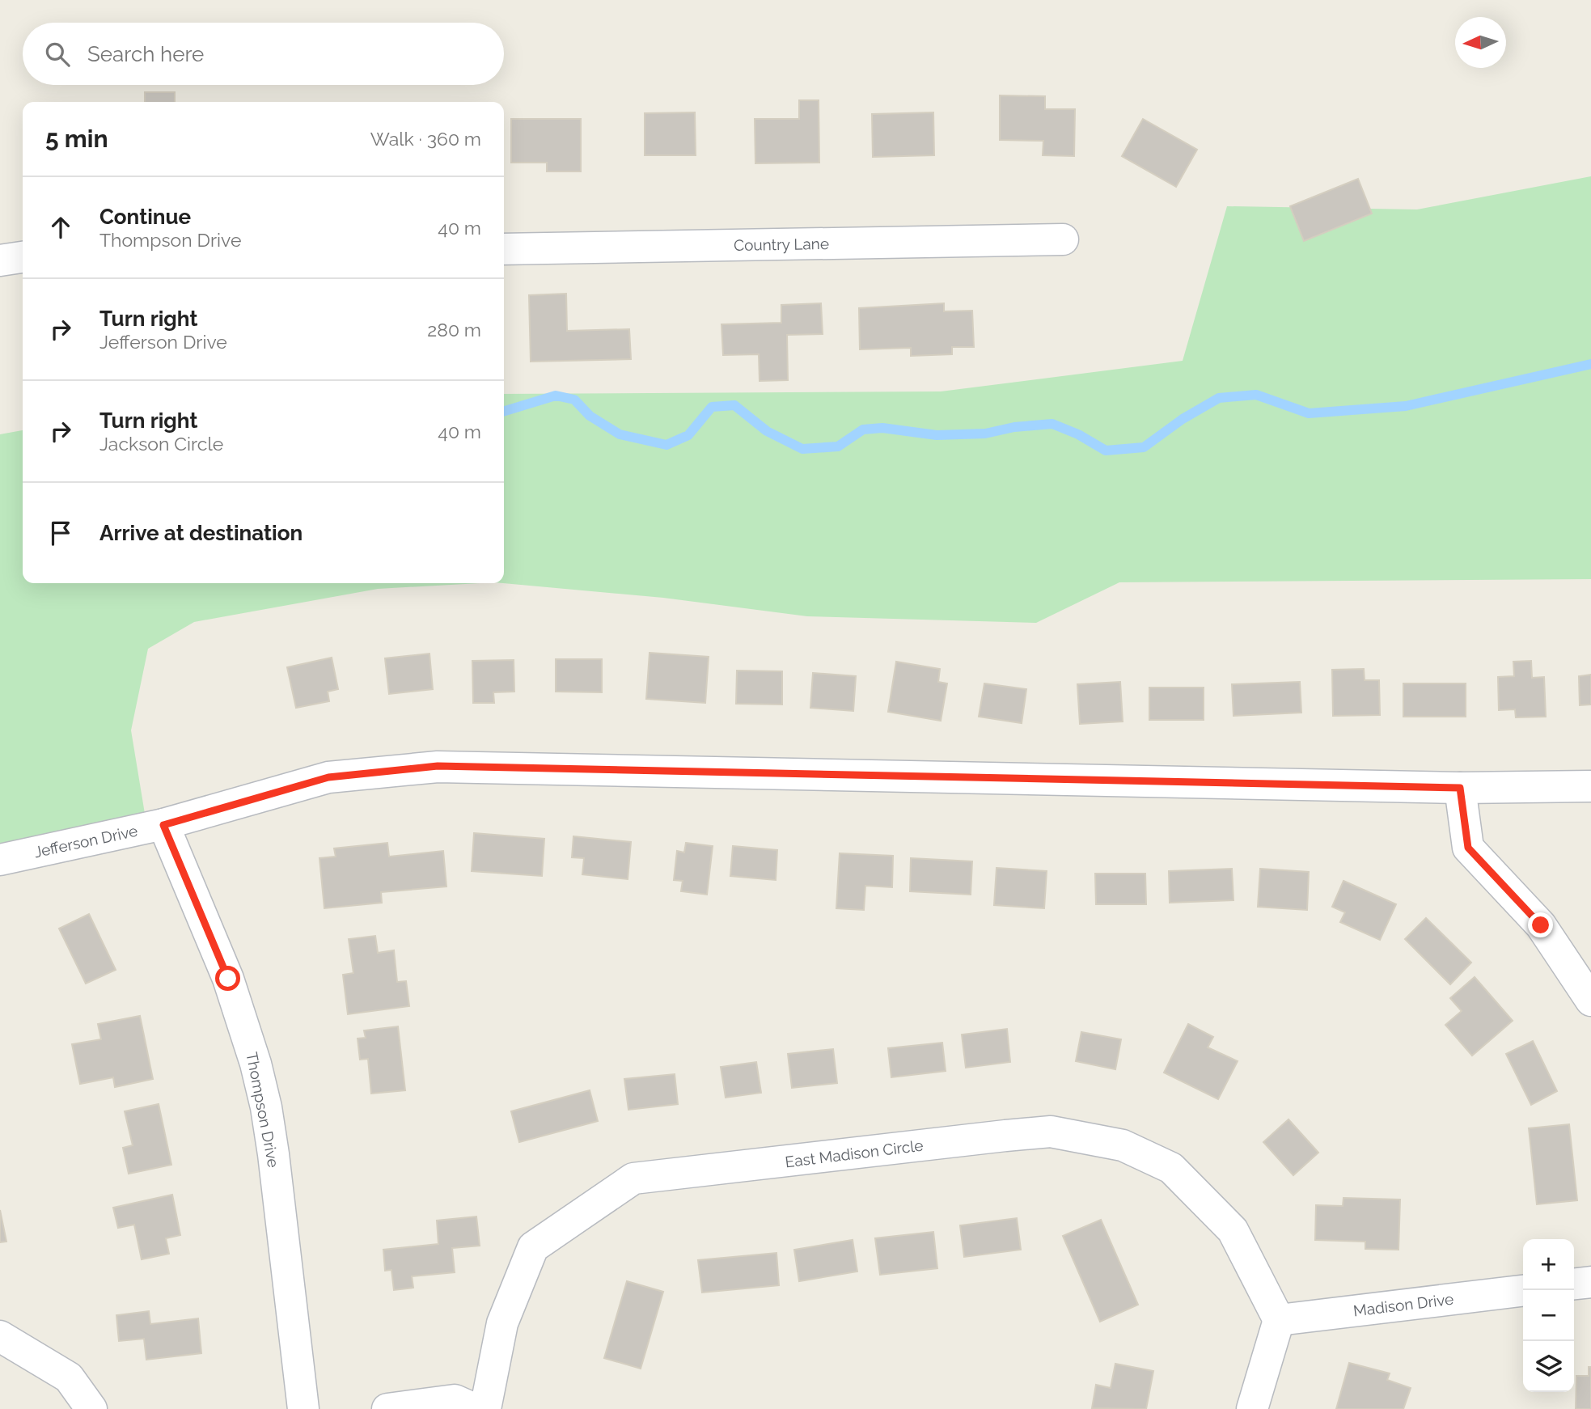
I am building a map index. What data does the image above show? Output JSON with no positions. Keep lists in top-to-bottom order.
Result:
{
  "streets": {
    "street": [
      "Country Lane",
      "Jefferson Drive",
      "Thompson Drive",
      "East Madison Circle",
      "Madison Drive"
    ]
  },
  "crossings": [
    ["Jefferson Drive", "Thompson Drive"],
    ["East Madison Circle", "Madison Drive"]
  ],
  "north": "left",
  "page": {
    "search": "Search here",
    "heading": ["5 min", "Walk · 360 m"],
    "list": [
      ["Continue", "Thompson Drive", "40 m"],
      ["Turn right", "Jefferson Drive", "280 m"],
      ["Turn right", "Jackson Circle", "40 m"],
      "Arrive at destination"
    ],
    "map_buttons": ["+", "−"]
  }
}
